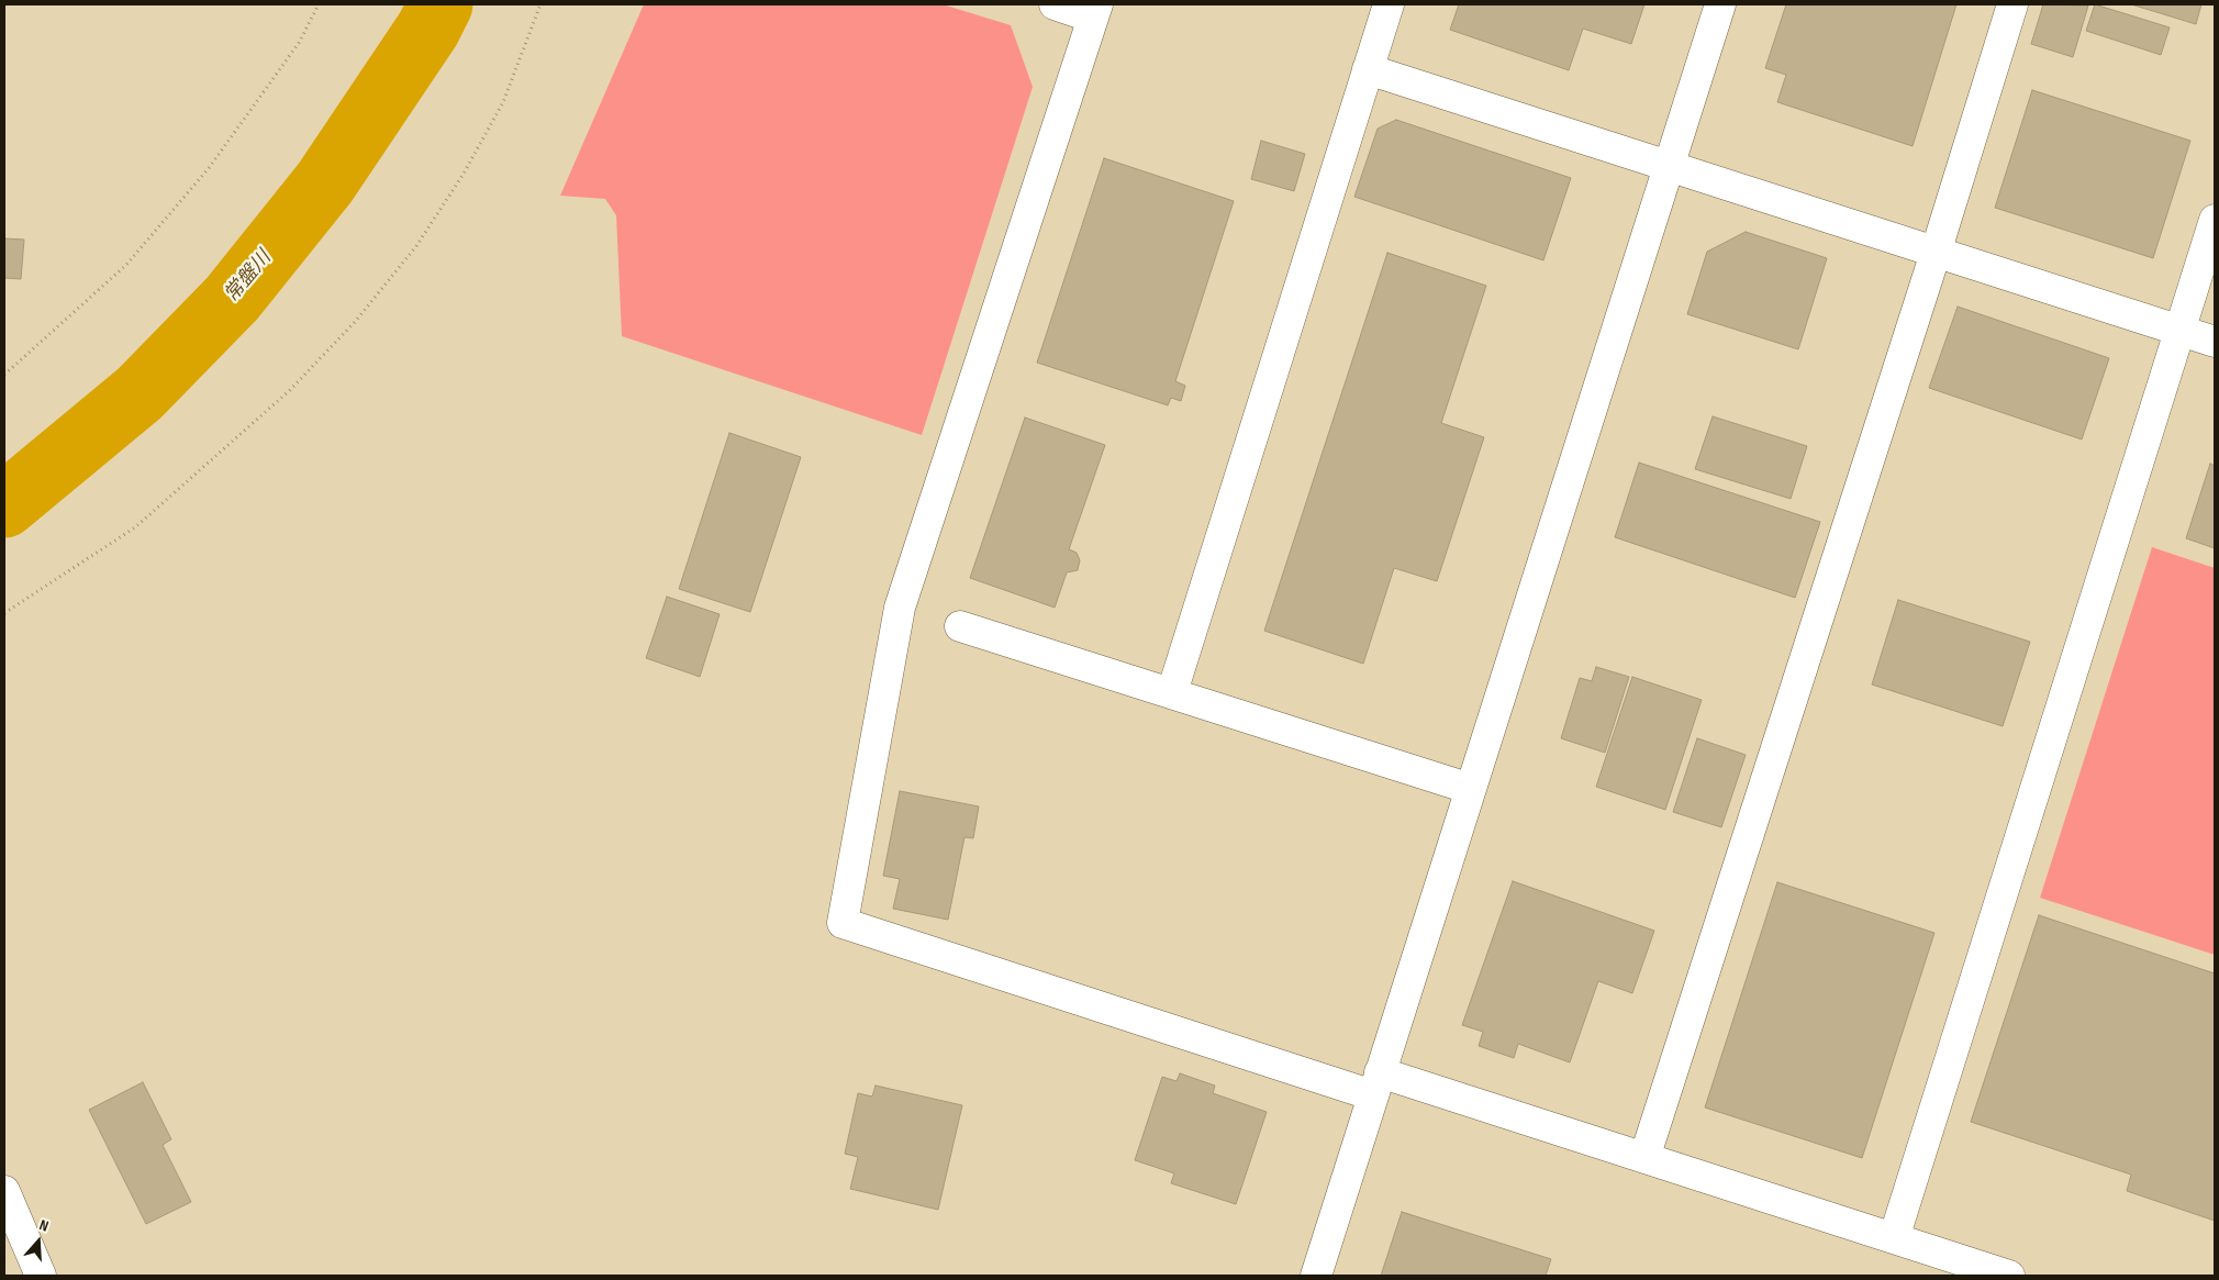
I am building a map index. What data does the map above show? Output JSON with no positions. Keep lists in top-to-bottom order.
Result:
{
  "water": ["常盤川"],
  "north": "top"
}
